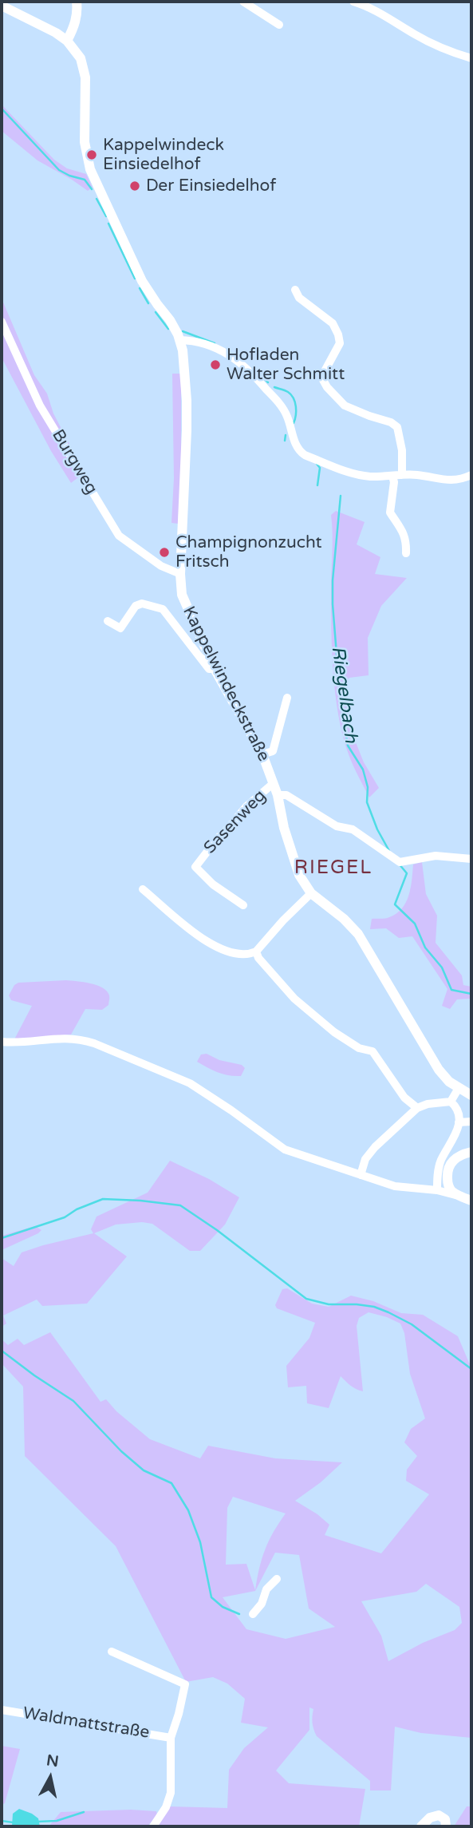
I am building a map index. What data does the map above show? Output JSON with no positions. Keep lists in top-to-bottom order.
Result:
{
  "streets": {
    "street": [
      "Burgweg",
      "Kappelwindeckstraße",
      "Sasenweg",
      "Waldmattstraße"
    ]
  },
  "crossings": [
    ["Burgweg", "Kappelwindeckstraße"],
    ["Kappelwindeckstraße", "Sasenweg"]
  ],
  "districts": ["RIEGEL"],
  "water": ["Riegelbach"],
  "places": [
    "Kappelwindeck Einsiedelhof",
    "Der Einsiedelhof",
    "Hofladen Walter Schmitt",
    "Champignonzucht Fritsch"
  ],
  "north": "top"
}
